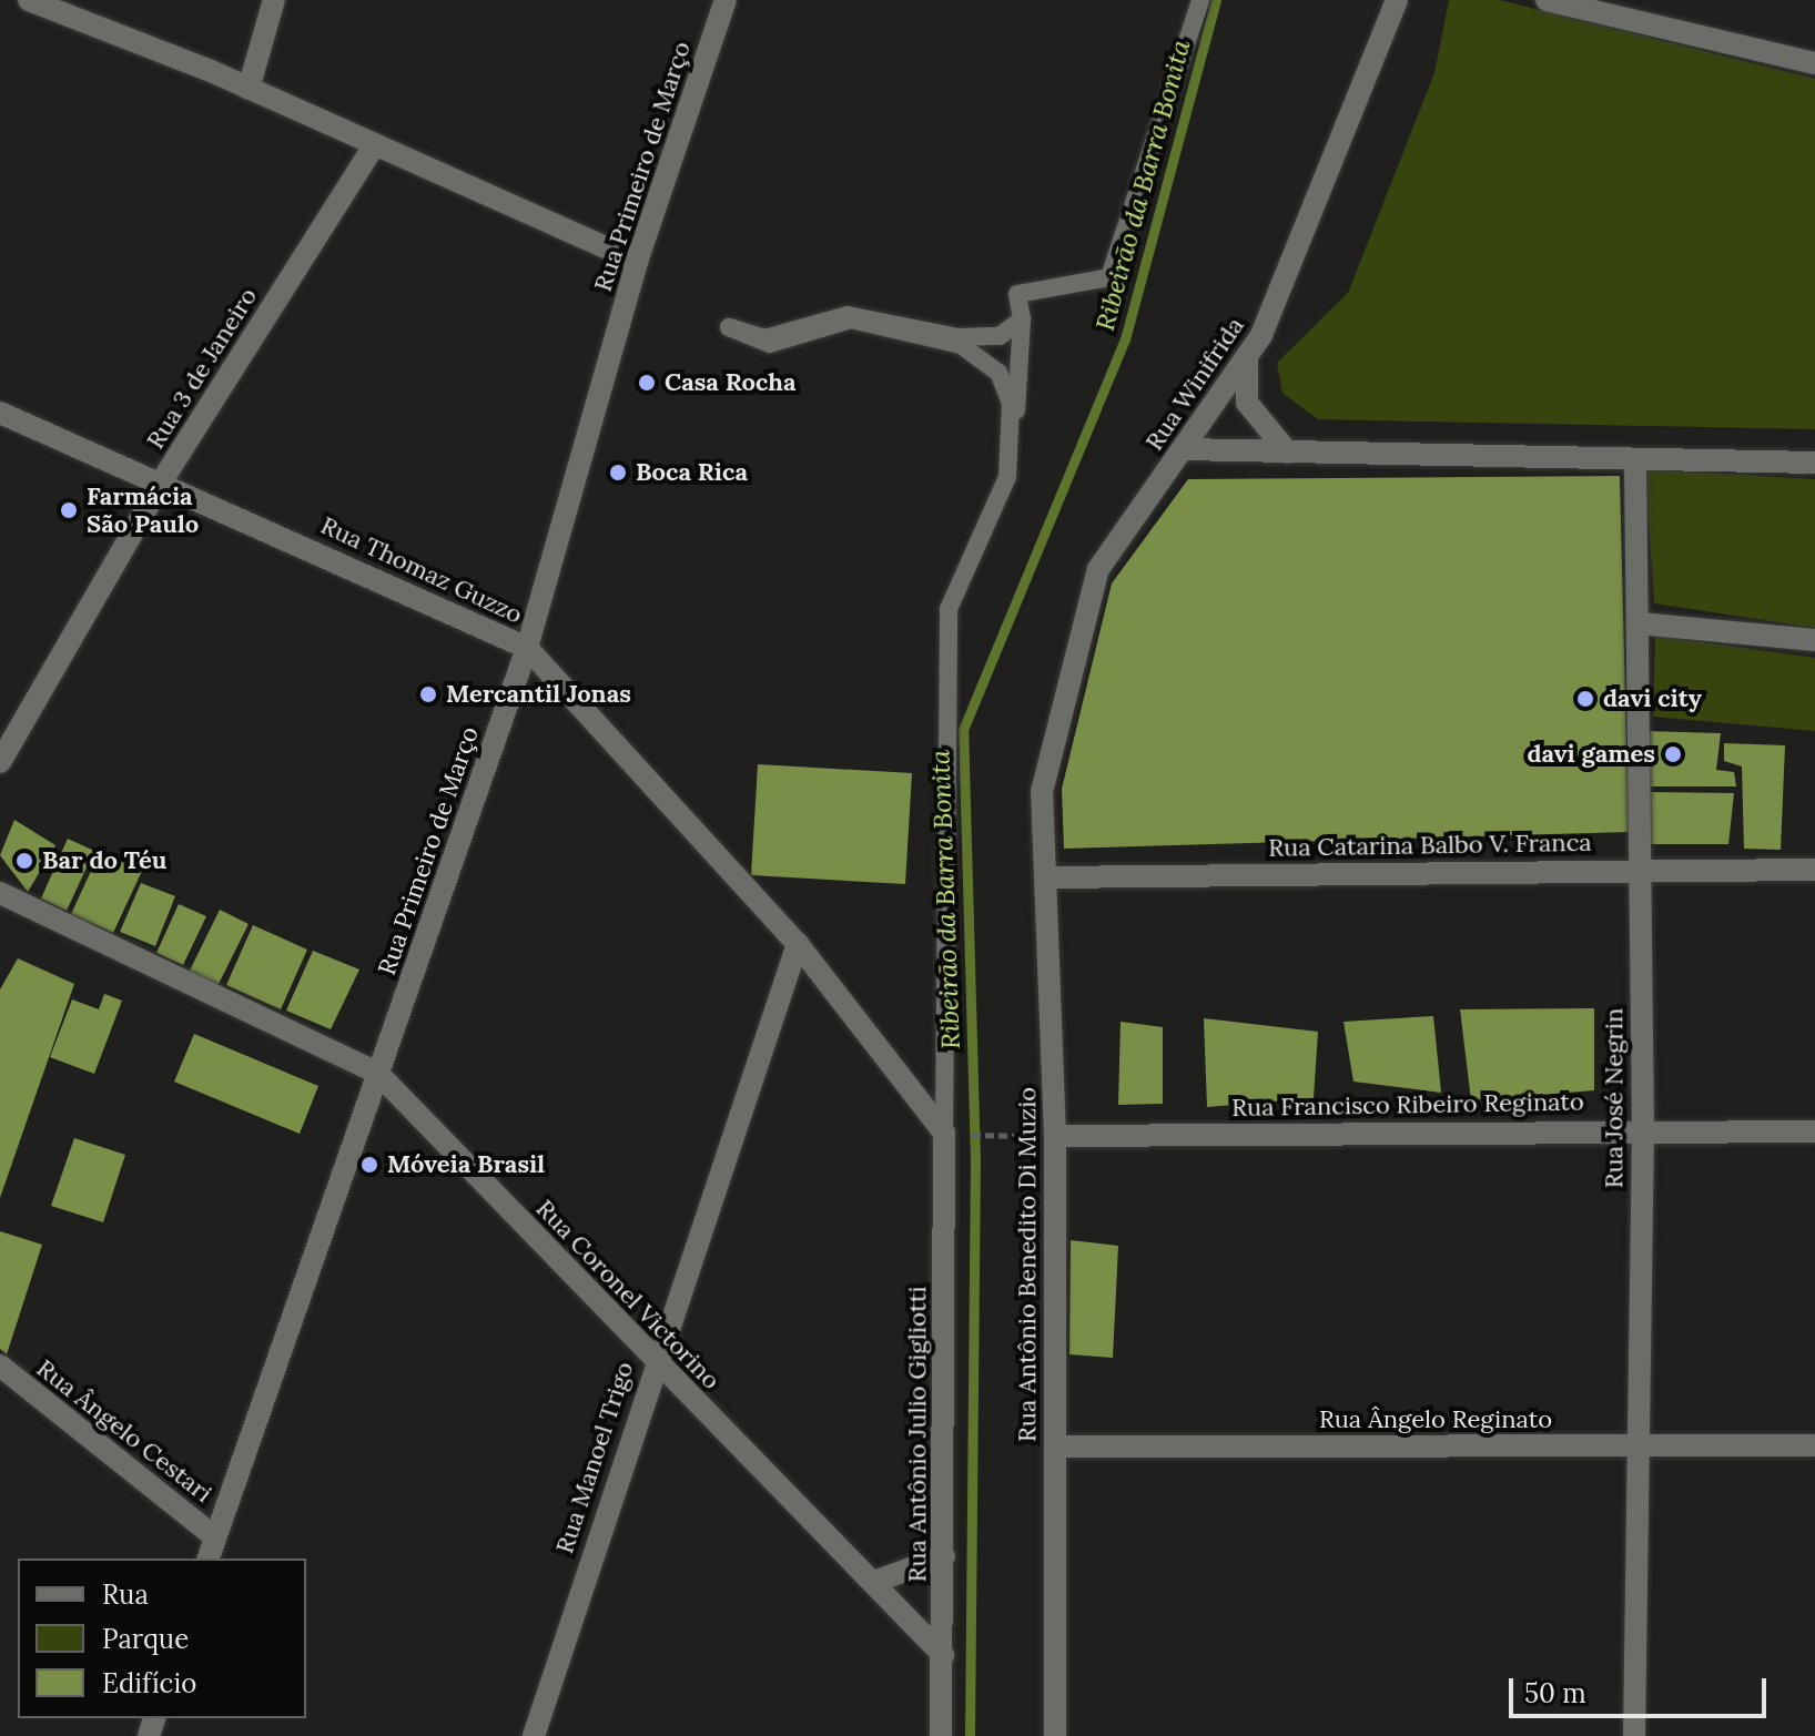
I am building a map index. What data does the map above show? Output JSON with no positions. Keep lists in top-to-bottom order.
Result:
{
  "streets": {
    "street": [
      "Rua Primeiro de Março",
      "Rua 3 de Janeiro",
      "Rua Winifrida",
      "Rua Thomaz Guzzo",
      "Rua Catarina Balbo V. Franca",
      "Rua José Negrin",
      "Rua Francisco Ribeiro Reginato",
      "Rua Antônio Benedito Di Muzio",
      "Rua Coronel Victorino",
      "Rua Ângelo Reginato",
      "Rua Ângelo Cestari",
      "Rua Antônio Julio Gigliotti",
      "Rua Manoel Trigo"
    ]
  },
  "crossings": [
    ["Rua Primeiro de Março", "Rua Thomaz Guzzo"],
    ["Rua Primeiro de Março", "Rua Coronel Victorino"],
    ["Rua Primeiro de Março", "Rua Ângelo Cestari"],
    ["Rua 3 de Janeiro", "Rua Thomaz Guzzo"],
    ["Rua Winifrida", "Rua Antônio Benedito Di Muzio"],
    ["Rua Thomaz Guzzo", "Rua Antônio Julio Gigliotti"],
    ["Rua Thomaz Guzzo", "Rua Manoel Trigo"],
    ["Rua Catarina Balbo V. Franca", "Rua José Negrin"],
    ["Rua Catarina Balbo V. Franca", "Rua Antônio Benedito Di Muzio"],
    ["Rua José Negrin", "Rua Francisco Ribeiro Reginato"],
    ["Rua José Negrin", "Rua Ângelo Reginato"],
    ["Rua Francisco Ribeiro Reginato", "Rua Antônio Benedito Di Muzio"],
    ["Rua Antônio Benedito Di Muzio", "Rua Ângelo Reginato"],
    ["Rua Coronel Victorino", "Rua Antônio Julio Gigliotti"],
    ["Rua Coronel Victorino", "Rua Manoel Trigo"]
  ],
  "water": ["Ribeirão da Barra Bonita"],
  "places": [
    "Casa Rocha",
    "Boca Rica",
    "Farmácia São Paulo",
    "Mercantil Jonas",
    "davi city",
    "davi games",
    "Bar do Téu",
    "Móveia Brasil"
  ],
  "legend": ["Rua", "Parque", "Edifício"],
  "scale_bar": "50 m"
}
